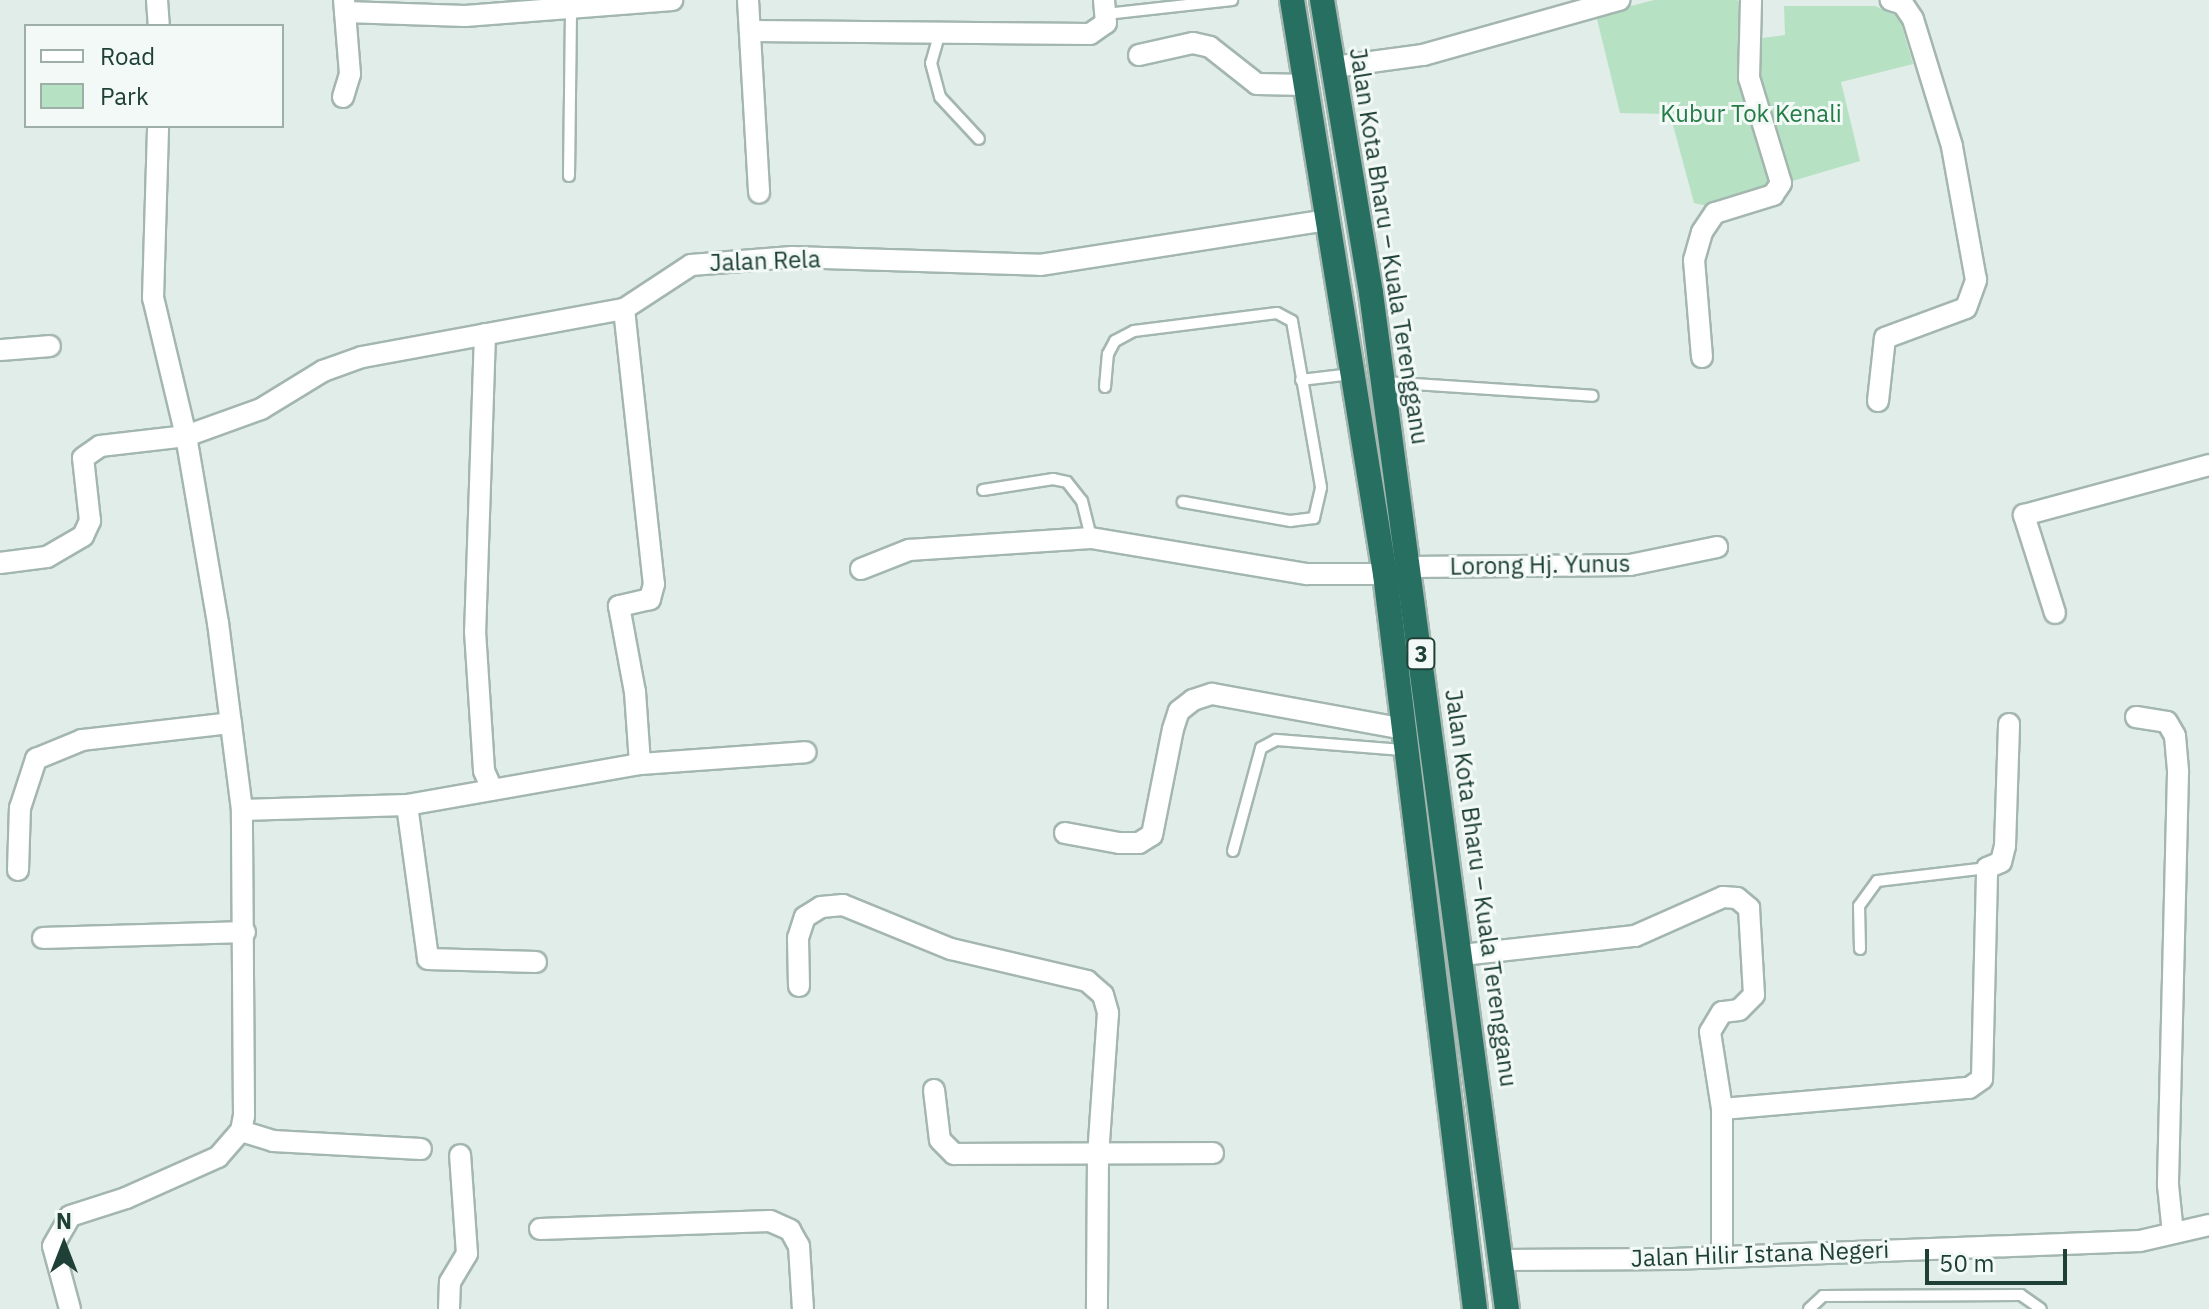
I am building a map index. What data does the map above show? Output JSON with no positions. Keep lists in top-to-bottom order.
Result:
{
  "streets": {
    "highway": ["Jalan Kota Bharu – Kuala Terengganu", "3"],
    "street": ["Jalan Rela", "Lorong Hj. Yunus", "Jalan Hilir Istana Negeri"]
  },
  "crossings": [
    ["Jalan Kota Bharu – Kuala Terengganu", "Lorong Hj. Yunus"],
    ["Jalan Kota Bharu – Kuala Terengganu", "Jalan Hilir Istana Negeri"],
    ["Jalan Rela", "3"]
  ],
  "parks": ["Kubur Tok Kenali"],
  "legend": ["Road", "Park"],
  "scale_bar": "50 m",
  "north": "top"
}
